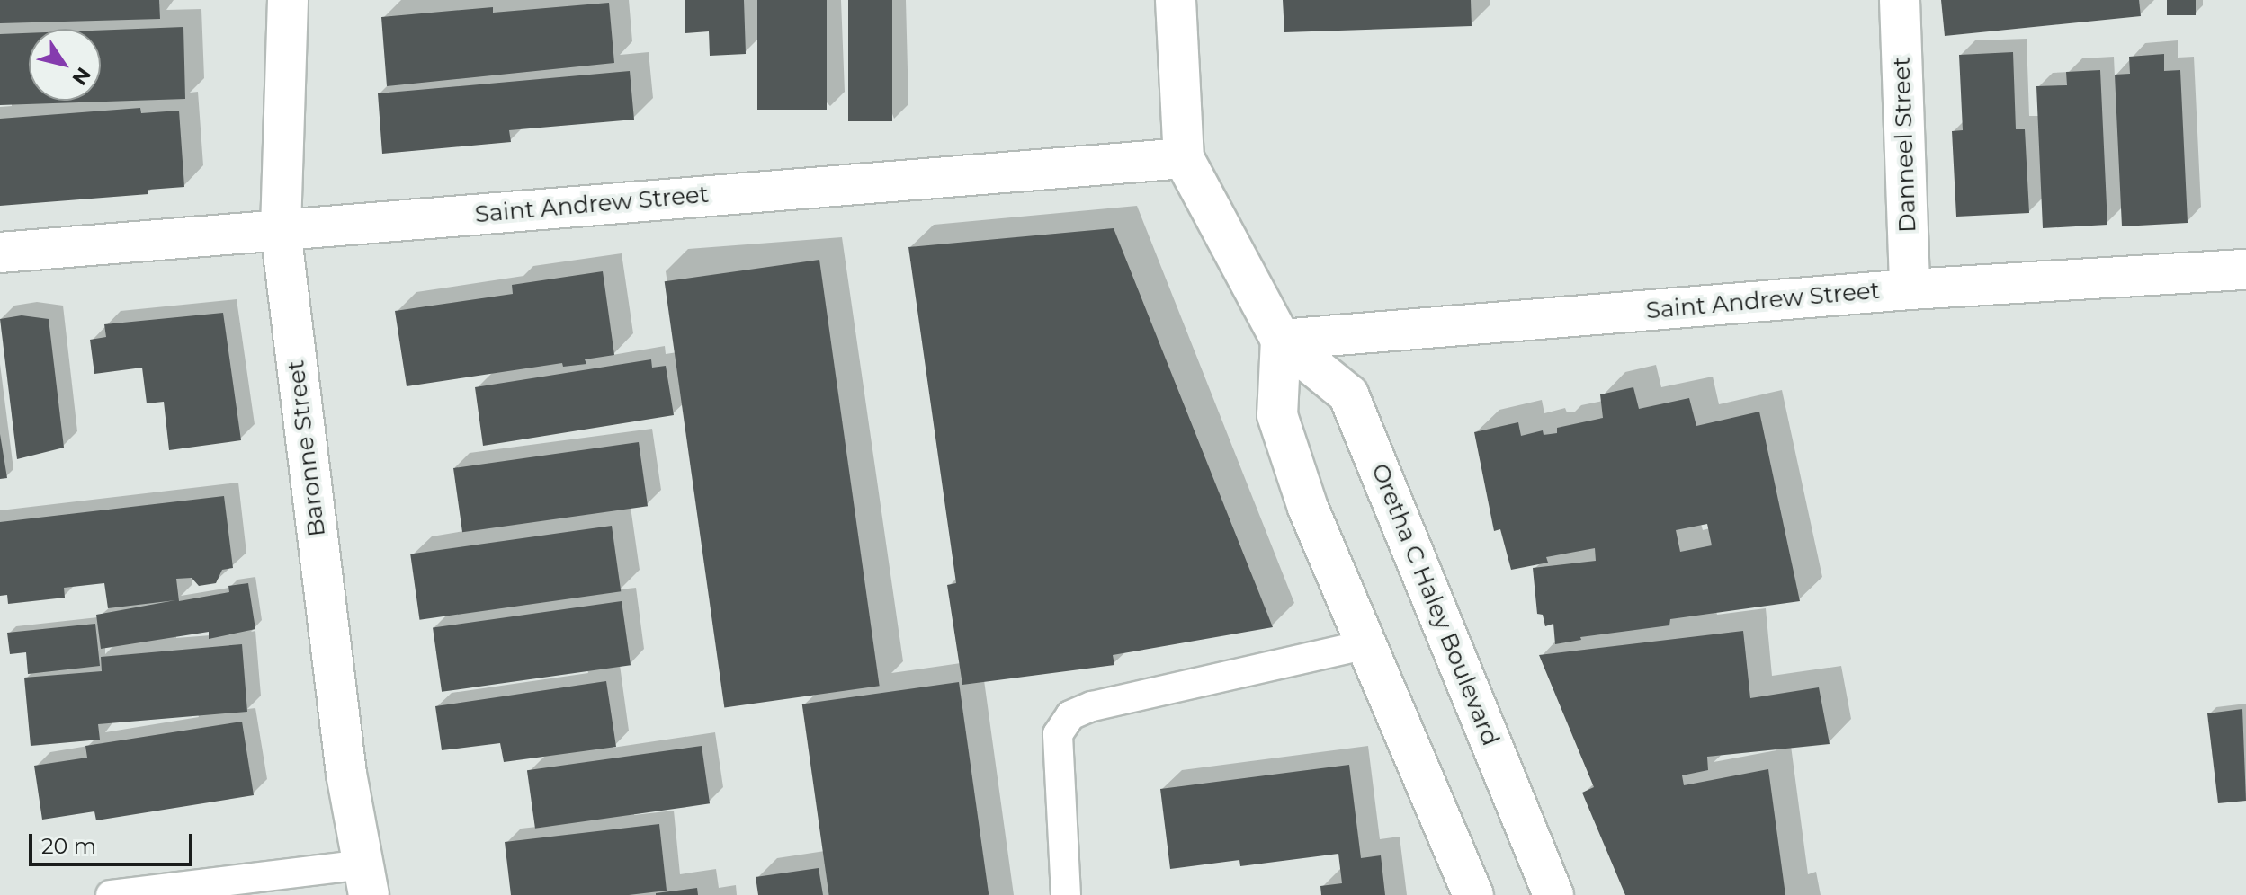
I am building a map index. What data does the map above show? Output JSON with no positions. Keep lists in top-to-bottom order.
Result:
{
  "streets": {
    "street": [
      "Danneel Street",
      "Saint Andrew Street",
      "Baronne Street",
      "Oretha C Haley Boulevard"
    ]
  },
  "crossings": [
    ["Danneel Street", "Saint Andrew Street"],
    ["Saint Andrew Street", "Baronne Street"],
    ["Saint Andrew Street", "Oretha C Haley Boulevard"]
  ],
  "scale_bar": "20 m",
  "north": "bottom right"
}
